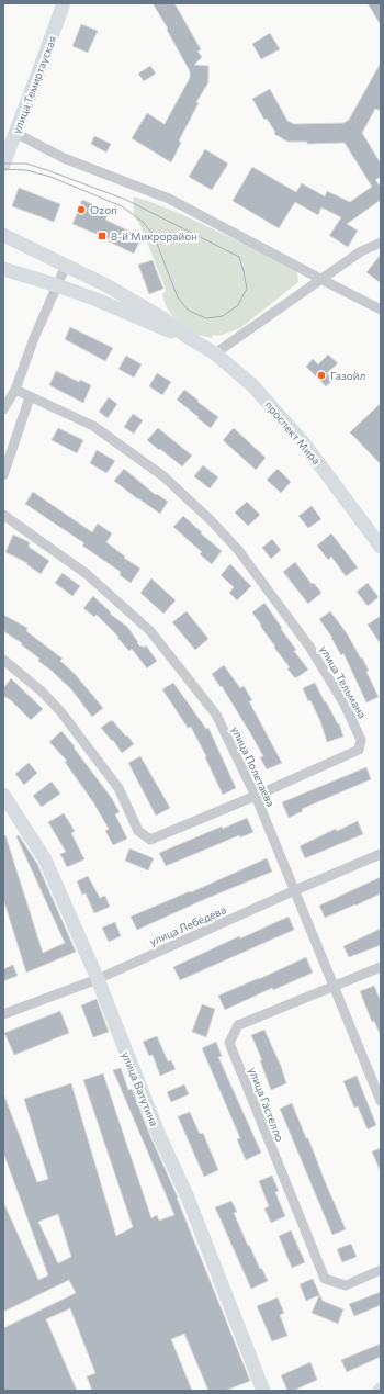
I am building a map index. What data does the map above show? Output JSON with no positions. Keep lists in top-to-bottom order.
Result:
{
  "streets": {
    "street": [
      "улица Темиртауская",
      "проспект Мира",
      "улица Тельмана",
      "улица Полетаева",
      "улица Лебедева",
      "улица Ватутина",
      "улица Гастелло"
    ]
  },
  "crossings": [
    ["улица Тельмана", "улица Полетаева"],
    ["улица Полетаева", "улица Лебедева"],
    ["улица Полетаева", "улица Гастелло"],
    ["улица Лебедева", "улица Ватутина"]
  ],
  "places": {
    "other": ["Ozon", "Газойл"],
    "transit": ["8-й Микрорайон"]
  }
}
